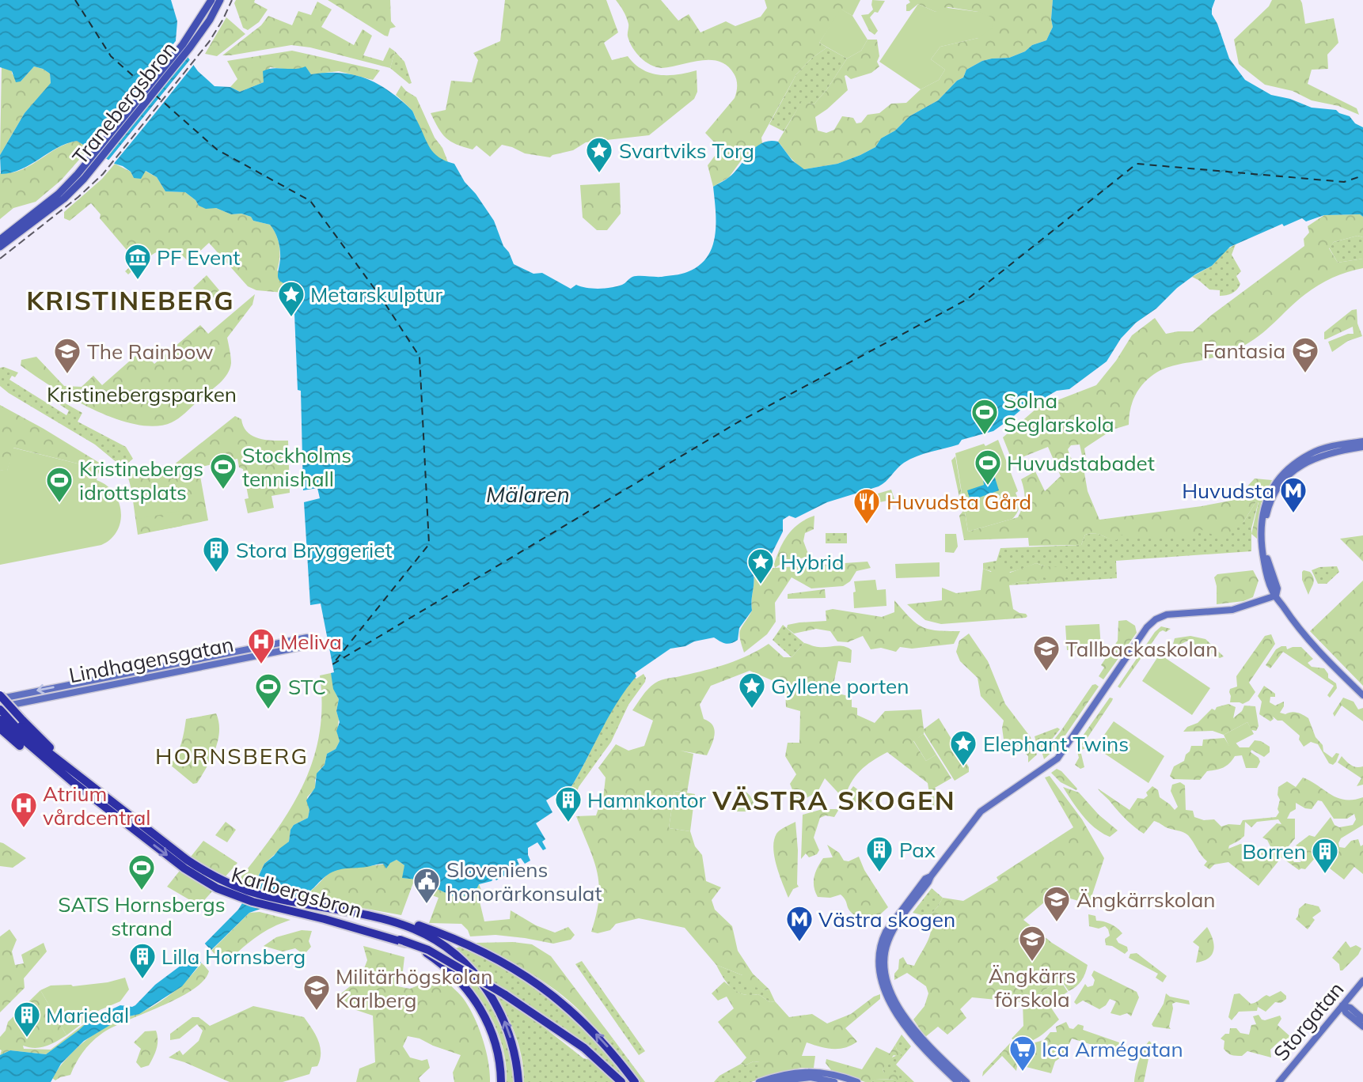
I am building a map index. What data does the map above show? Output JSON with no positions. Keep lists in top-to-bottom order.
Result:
{
  "streets": {
    "highway": ["Karlbergsbron"],
    "main road": ["Tranebergsbron"],
    "street": ["Lindhagensgatan", "Storgatan"]
  },
  "districts": ["KRISTINEBERG", "HORNSBERG", "VÄSTRA SKOGEN"],
  "water": ["Mälaren"],
  "parks": ["Kristinebergsparken"],
  "places": {
    "place": [
      "Svartviks Torg",
      "Metarskulptur",
      "Hybrid",
      "Gyllene porten",
      "Elephant Twins"
    ],
    "museum": ["PF Event"],
    "school or university": [
      "Fantasia",
      "The Rainbow",
      "Tallbackaskolan",
      "Ängkärrskolan",
      "Ängkärrs förskola",
      "Militärhögskolan Karlberg"
    ],
    "sports": [
      "Solna Seglarskola",
      "Huvudstabadet",
      "Stockholms tennishall",
      "Kristinebergs idrottsplats",
      "STC",
      "SATS Hornsbergs strand"
    ],
    "metro station": ["Huvudsta", "Västra skogen"],
    "restaurant": ["Huvudsta Gård"],
    "building": [
      "Stora Bryggeriet",
      "Hamnkontor",
      "Pax",
      "Borren",
      "Lilla Hornsberg",
      "Mariedal"
    ],
    "hospital": ["Meliva", "Atrium vårdcentral"],
    "public building": ["Sloveniens honorärkonsulat"],
    "supermarket": ["Ica Armégatan"]
  }
}
